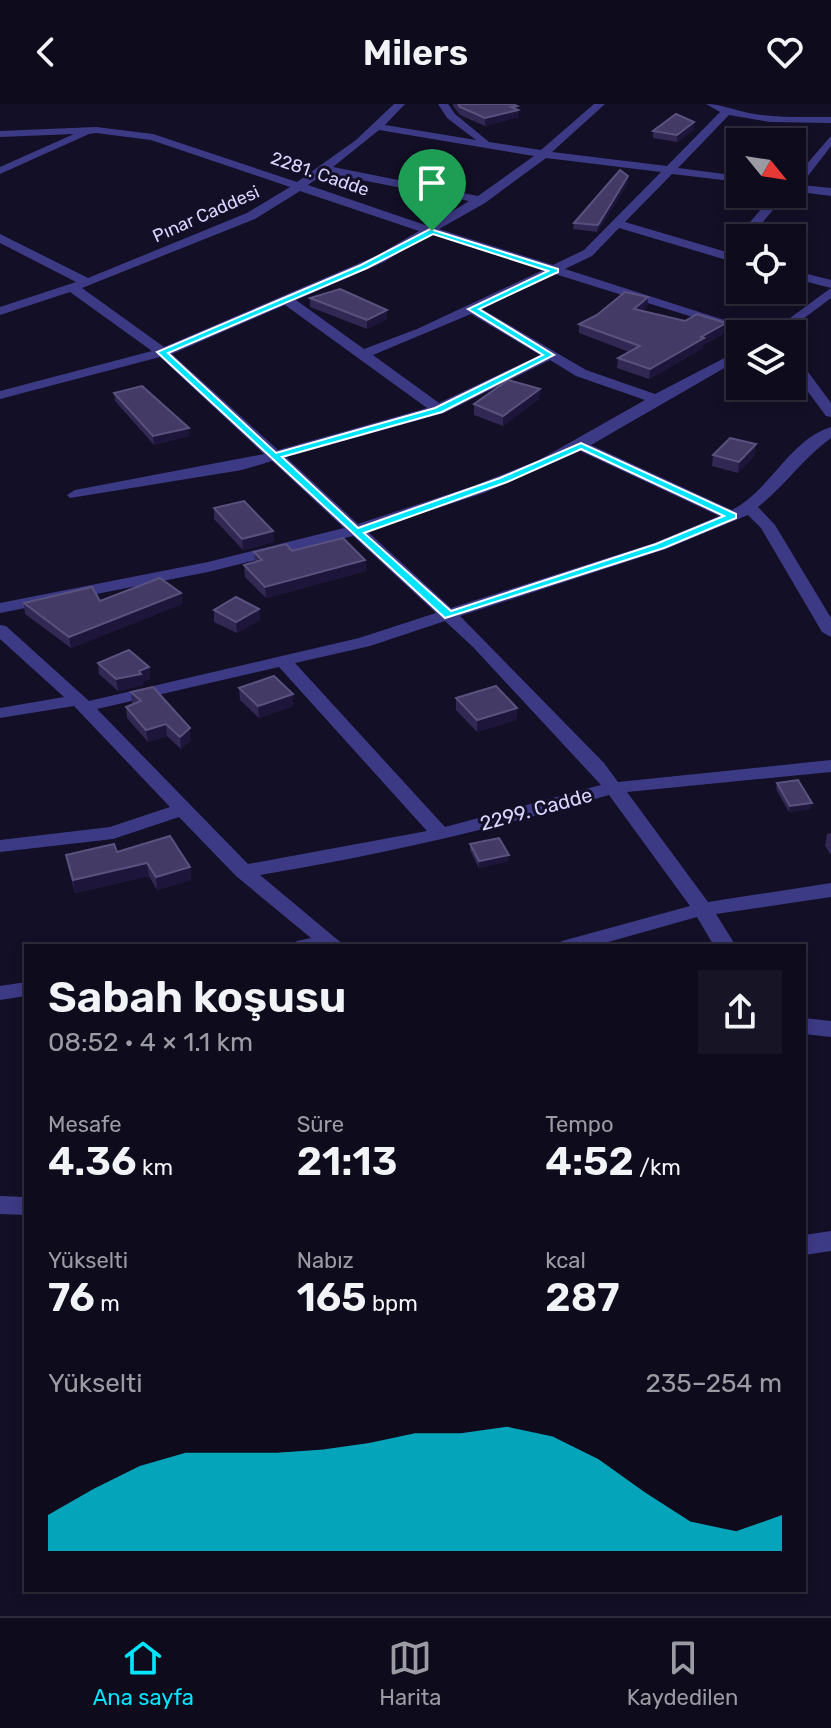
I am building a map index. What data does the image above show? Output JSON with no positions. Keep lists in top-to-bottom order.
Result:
{
  "streets": {
    "street": ["2281. Cadde", "Pınar Caddesi", "2299. Cadde"]
  },
  "crossings": [
    ["2281. Cadde", "Pınar Caddesi"]
  ],
  "north": "bottom right",
  "page": {
    "header": "Milers",
    "heading": ["Sabah koşusu", "08:52 · 4 × 1.1 km"],
    "stats": [
      ["Mesafe", "4.36 km"],
      ["Süre", "21:13"],
      ["Tempo", "4:52 /km"],
      ["Yükselti", "76 m"],
      ["Nabız", "165 bpm"],
      ["kcal", "287"]
    ],
    "chart": ["Yükselti", "235–254 m"],
    "tabs": ["Ana sayfa", "Harita", "Kaydedilen"]
  }
}
